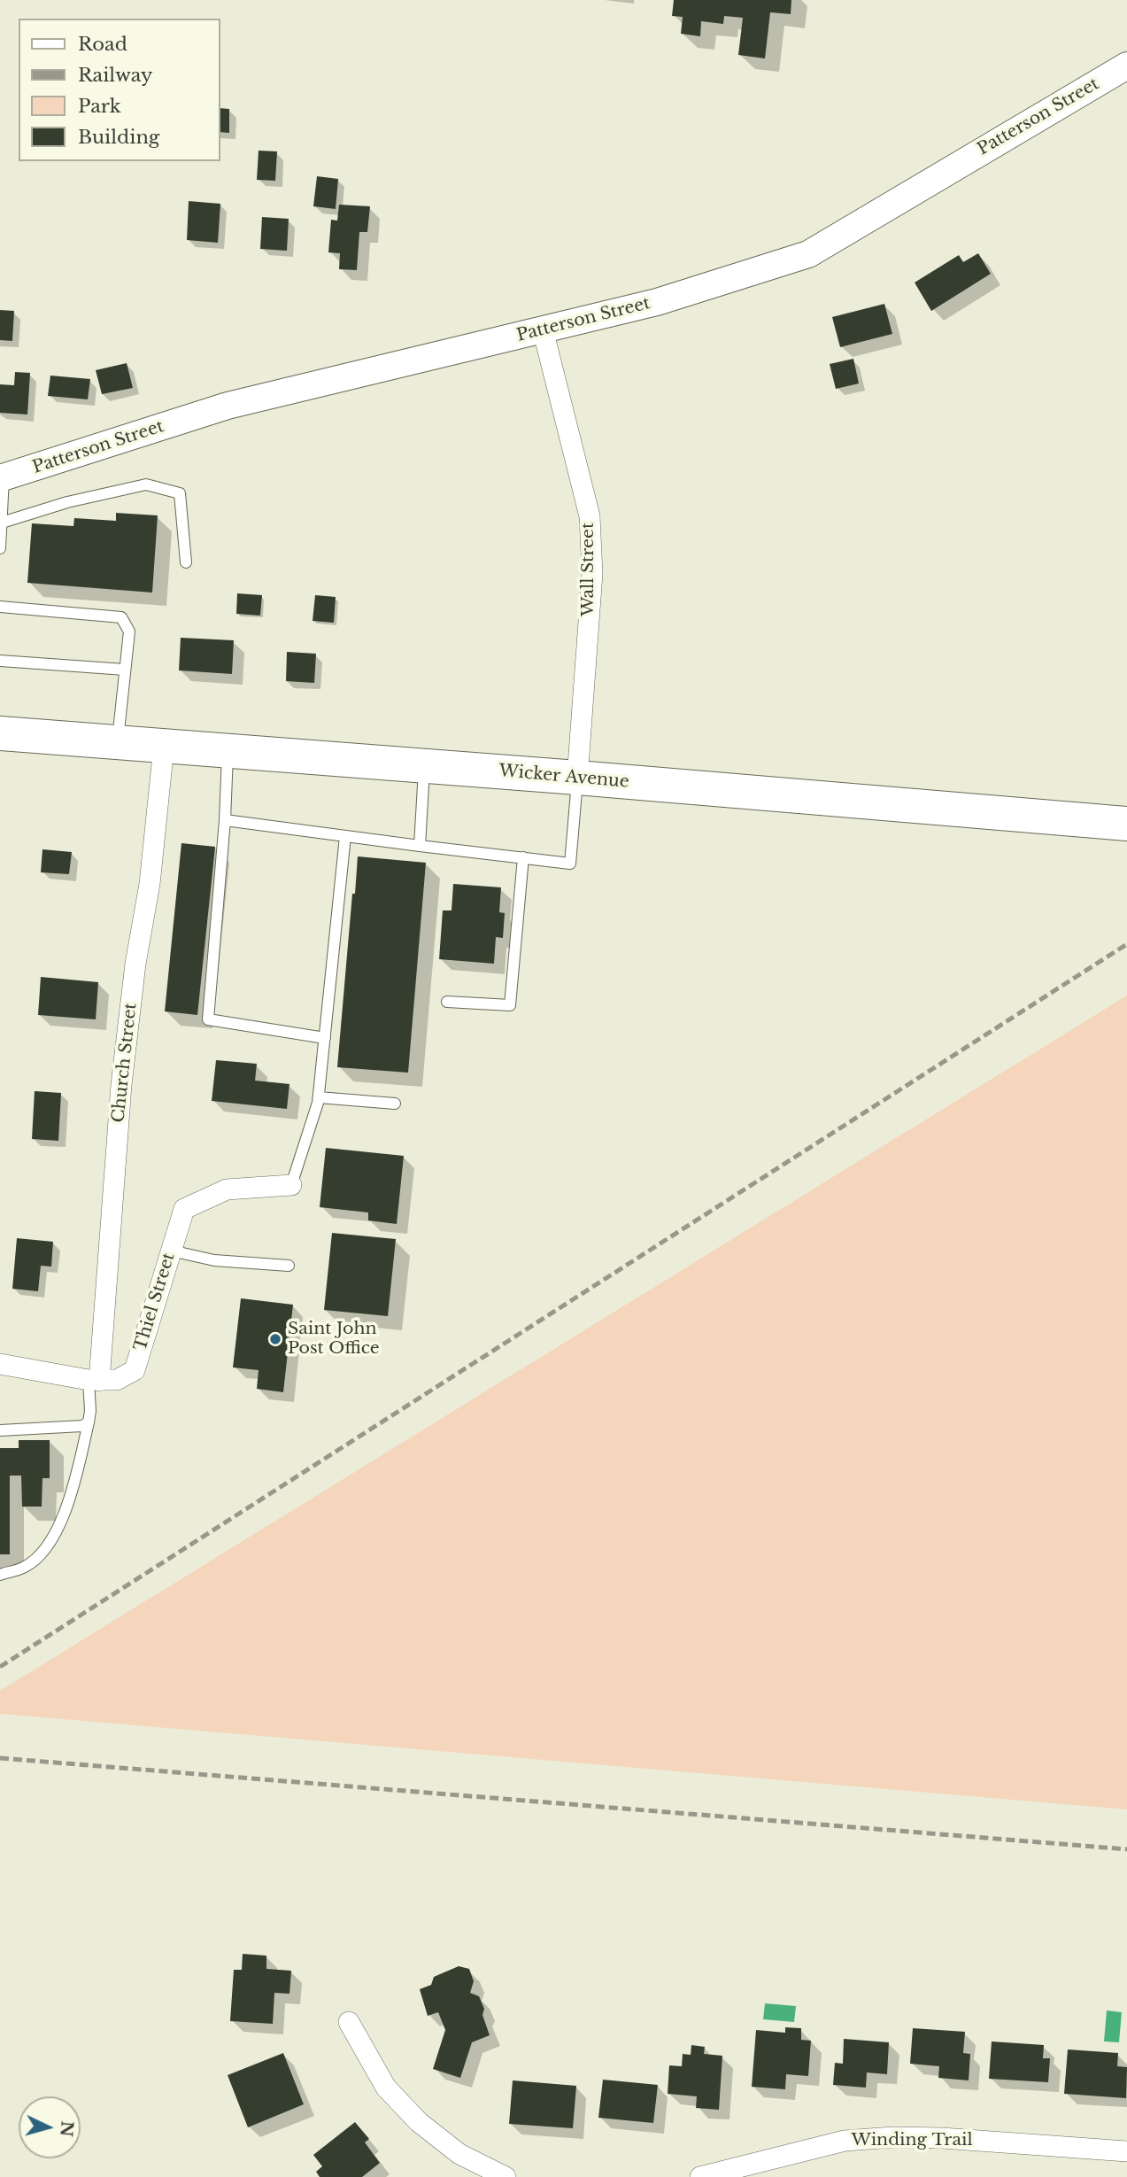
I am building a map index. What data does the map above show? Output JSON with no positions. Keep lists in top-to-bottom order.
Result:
{
  "streets": {
    "highway": ["Wicker Avenue"],
    "street": [
      "Patterson Street",
      "Wall Street",
      "Church Street",
      "Thiel Street",
      "Winding Trail"
    ]
  },
  "crossings": [
    ["Patterson Street", "Wall Street"],
    ["Wall Street", "Wicker Avenue"],
    ["Wicker Avenue", "Church Street"],
    ["Church Street", "Thiel Street"]
  ],
  "places": ["Saint John Post Office"],
  "legend": [
    "Road",
    "Railway",
    "Park",
    "Building"
  ],
  "north": "right"
}
